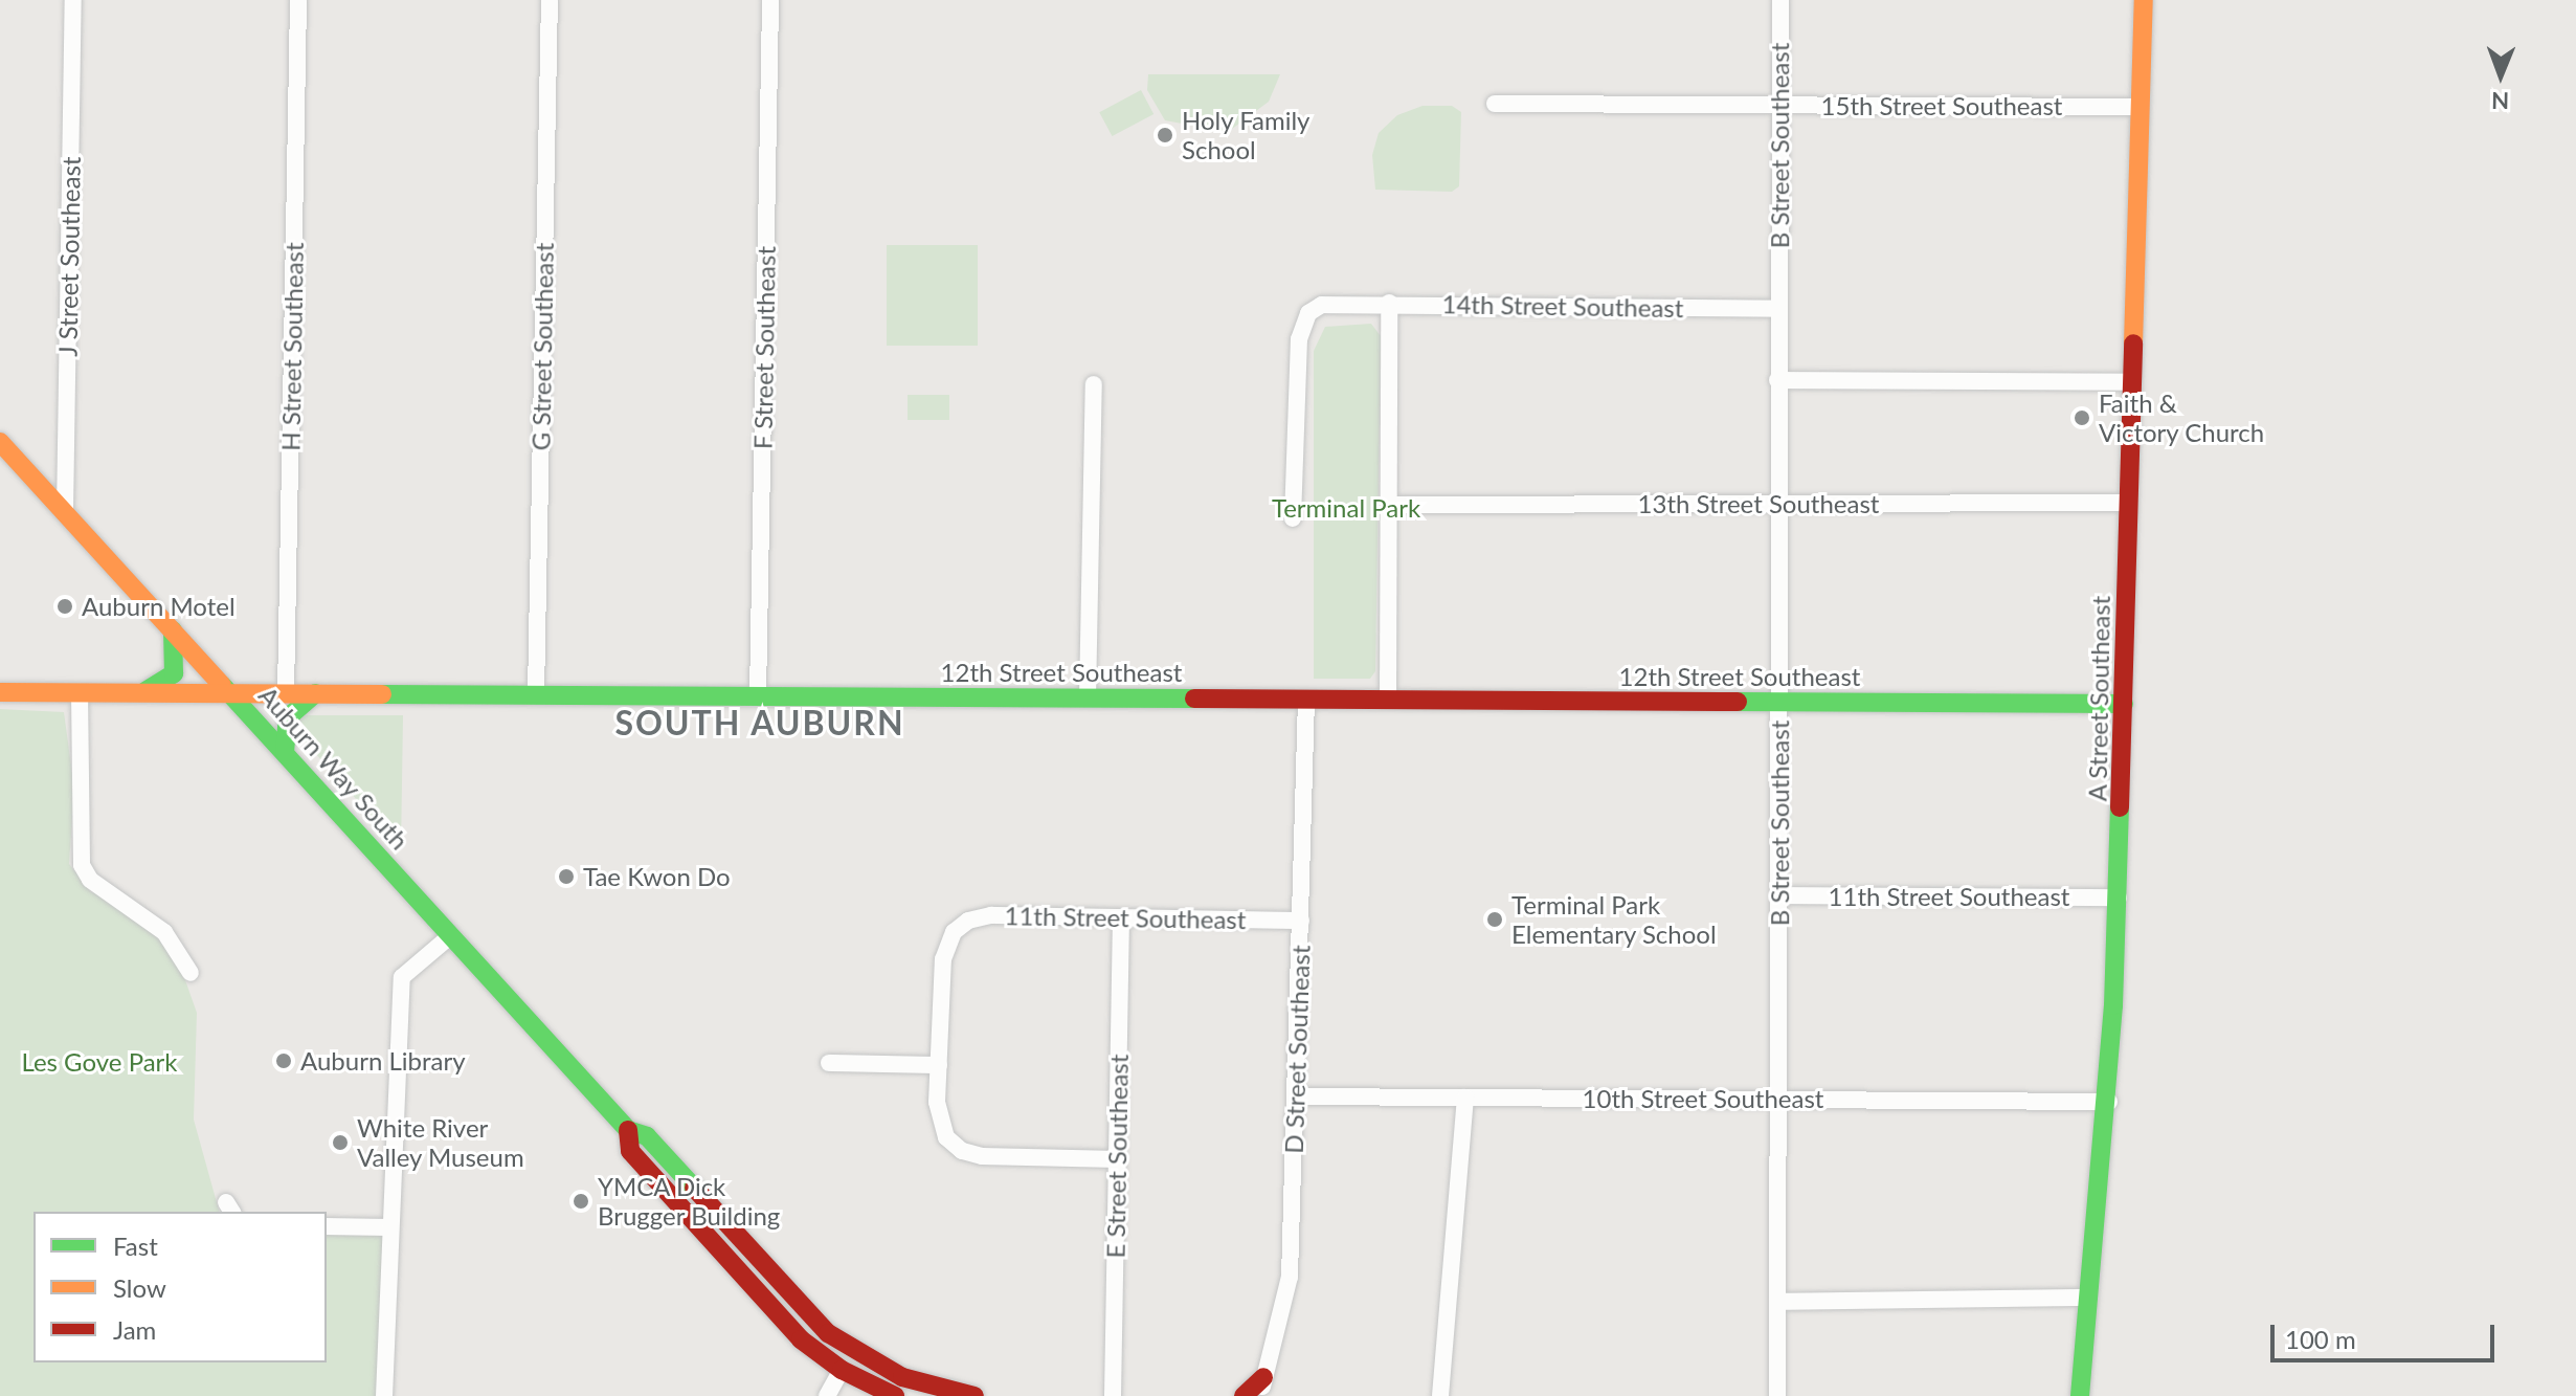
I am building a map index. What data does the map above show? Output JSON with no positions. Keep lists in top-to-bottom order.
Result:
{
  "streets": {
    "main road": ["12th Street Southeast", "A Street Southeast", "Auburn Way South"],
    "street": [
      "15th Street Southeast",
      "B Street Southeast",
      "J Street Southeast",
      "14th Street Southeast",
      "H Street Southeast",
      "G Street Southeast",
      "F Street Southeast",
      "13th Street Southeast",
      "11th Street Southeast",
      "D Street Southeast",
      "10th Street Southeast",
      "E Street Southeast"
    ]
  },
  "crossings": [
    ["15th Street Southeast", "B Street Southeast"],
    ["15th Street Southeast", "A Street Southeast"],
    ["B Street Southeast", "14th Street Southeast"],
    ["B Street Southeast", "13th Street Southeast"],
    ["B Street Southeast", "12th Street Southeast"],
    ["B Street Southeast", "11th Street Southeast"],
    ["B Street Southeast", "10th Street Southeast"],
    ["J Street Southeast", "Auburn Way South"],
    ["H Street Southeast", "12th Street Southeast"],
    ["G Street Southeast", "12th Street Southeast"],
    ["F Street Southeast", "12th Street Southeast"],
    ["13th Street Southeast", "A Street Southeast"],
    ["12th Street Southeast", "A Street Southeast"],
    ["12th Street Southeast", "Auburn Way South"],
    ["12th Street Southeast", "D Street Southeast"],
    ["A Street Southeast", "11th Street Southeast"],
    ["A Street Southeast", "10th Street Southeast"],
    ["11th Street Southeast", "D Street Southeast"],
    ["11th Street Southeast", "E Street Southeast"],
    ["D Street Southeast", "10th Street Southeast"]
  ],
  "districts": ["SOUTH AUBURN"],
  "parks": ["Terminal Park", "Les Gove Park"],
  "places": [
    "Holy Family School",
    "Faith & Victory Church",
    "Auburn Motel",
    "Tae Kwon Do",
    "Terminal Park Elementary School",
    "Auburn Library",
    "White River Valley Museum",
    "YMCA Dick Brugger Building"
  ],
  "legend": ["Fast", "Slow", "Jam"],
  "scale_bar": "100 m",
  "north": "bottom"
}
